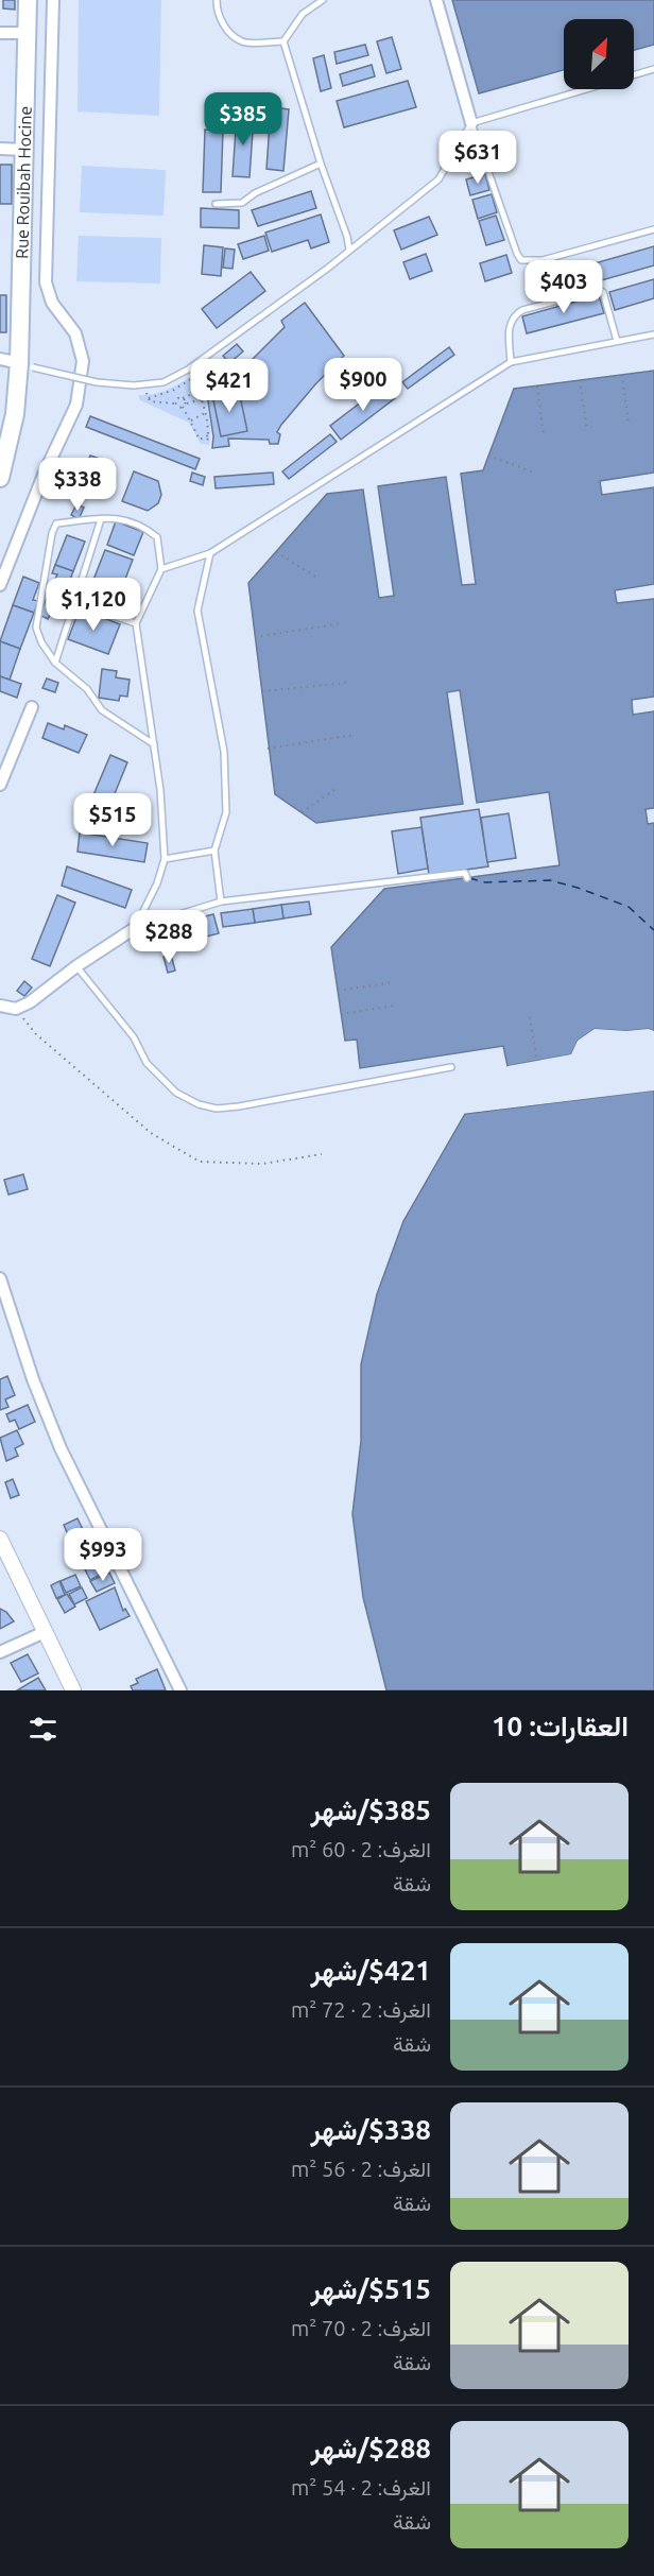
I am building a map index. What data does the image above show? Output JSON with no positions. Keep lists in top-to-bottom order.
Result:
{
  "streets": {
    "main road": ["Rue Rouibah Hocine"]
  },
  "north": "top right",
  "page": {
    "price": [
      "$385",
      "$631",
      "$403",
      "$900",
      "$421",
      "$338",
      "$1,120",
      "$515",
      "$288",
      "$993"
    ],
    "heading": "العقارات: 10",
    "list": [
      {
        "name": "$385/شهر",
        "note": "الغرف: 2 · 60 m² · شقة"
      },
      {
        "name": "$421/شهر",
        "note": "الغرف: 2 · 72 m² · شقة"
      },
      {
        "name": "$338/شهر",
        "note": "الغرف: 2 · 56 m² · شقة"
      },
      {
        "name": "$515/شهر",
        "note": "الغرف: 2 · 70 m² · شقة"
      },
      {
        "name": "$288/شهر",
        "note": "الغرف: 2 · 54 m² · شقة"
      }
    ]
  }
}
